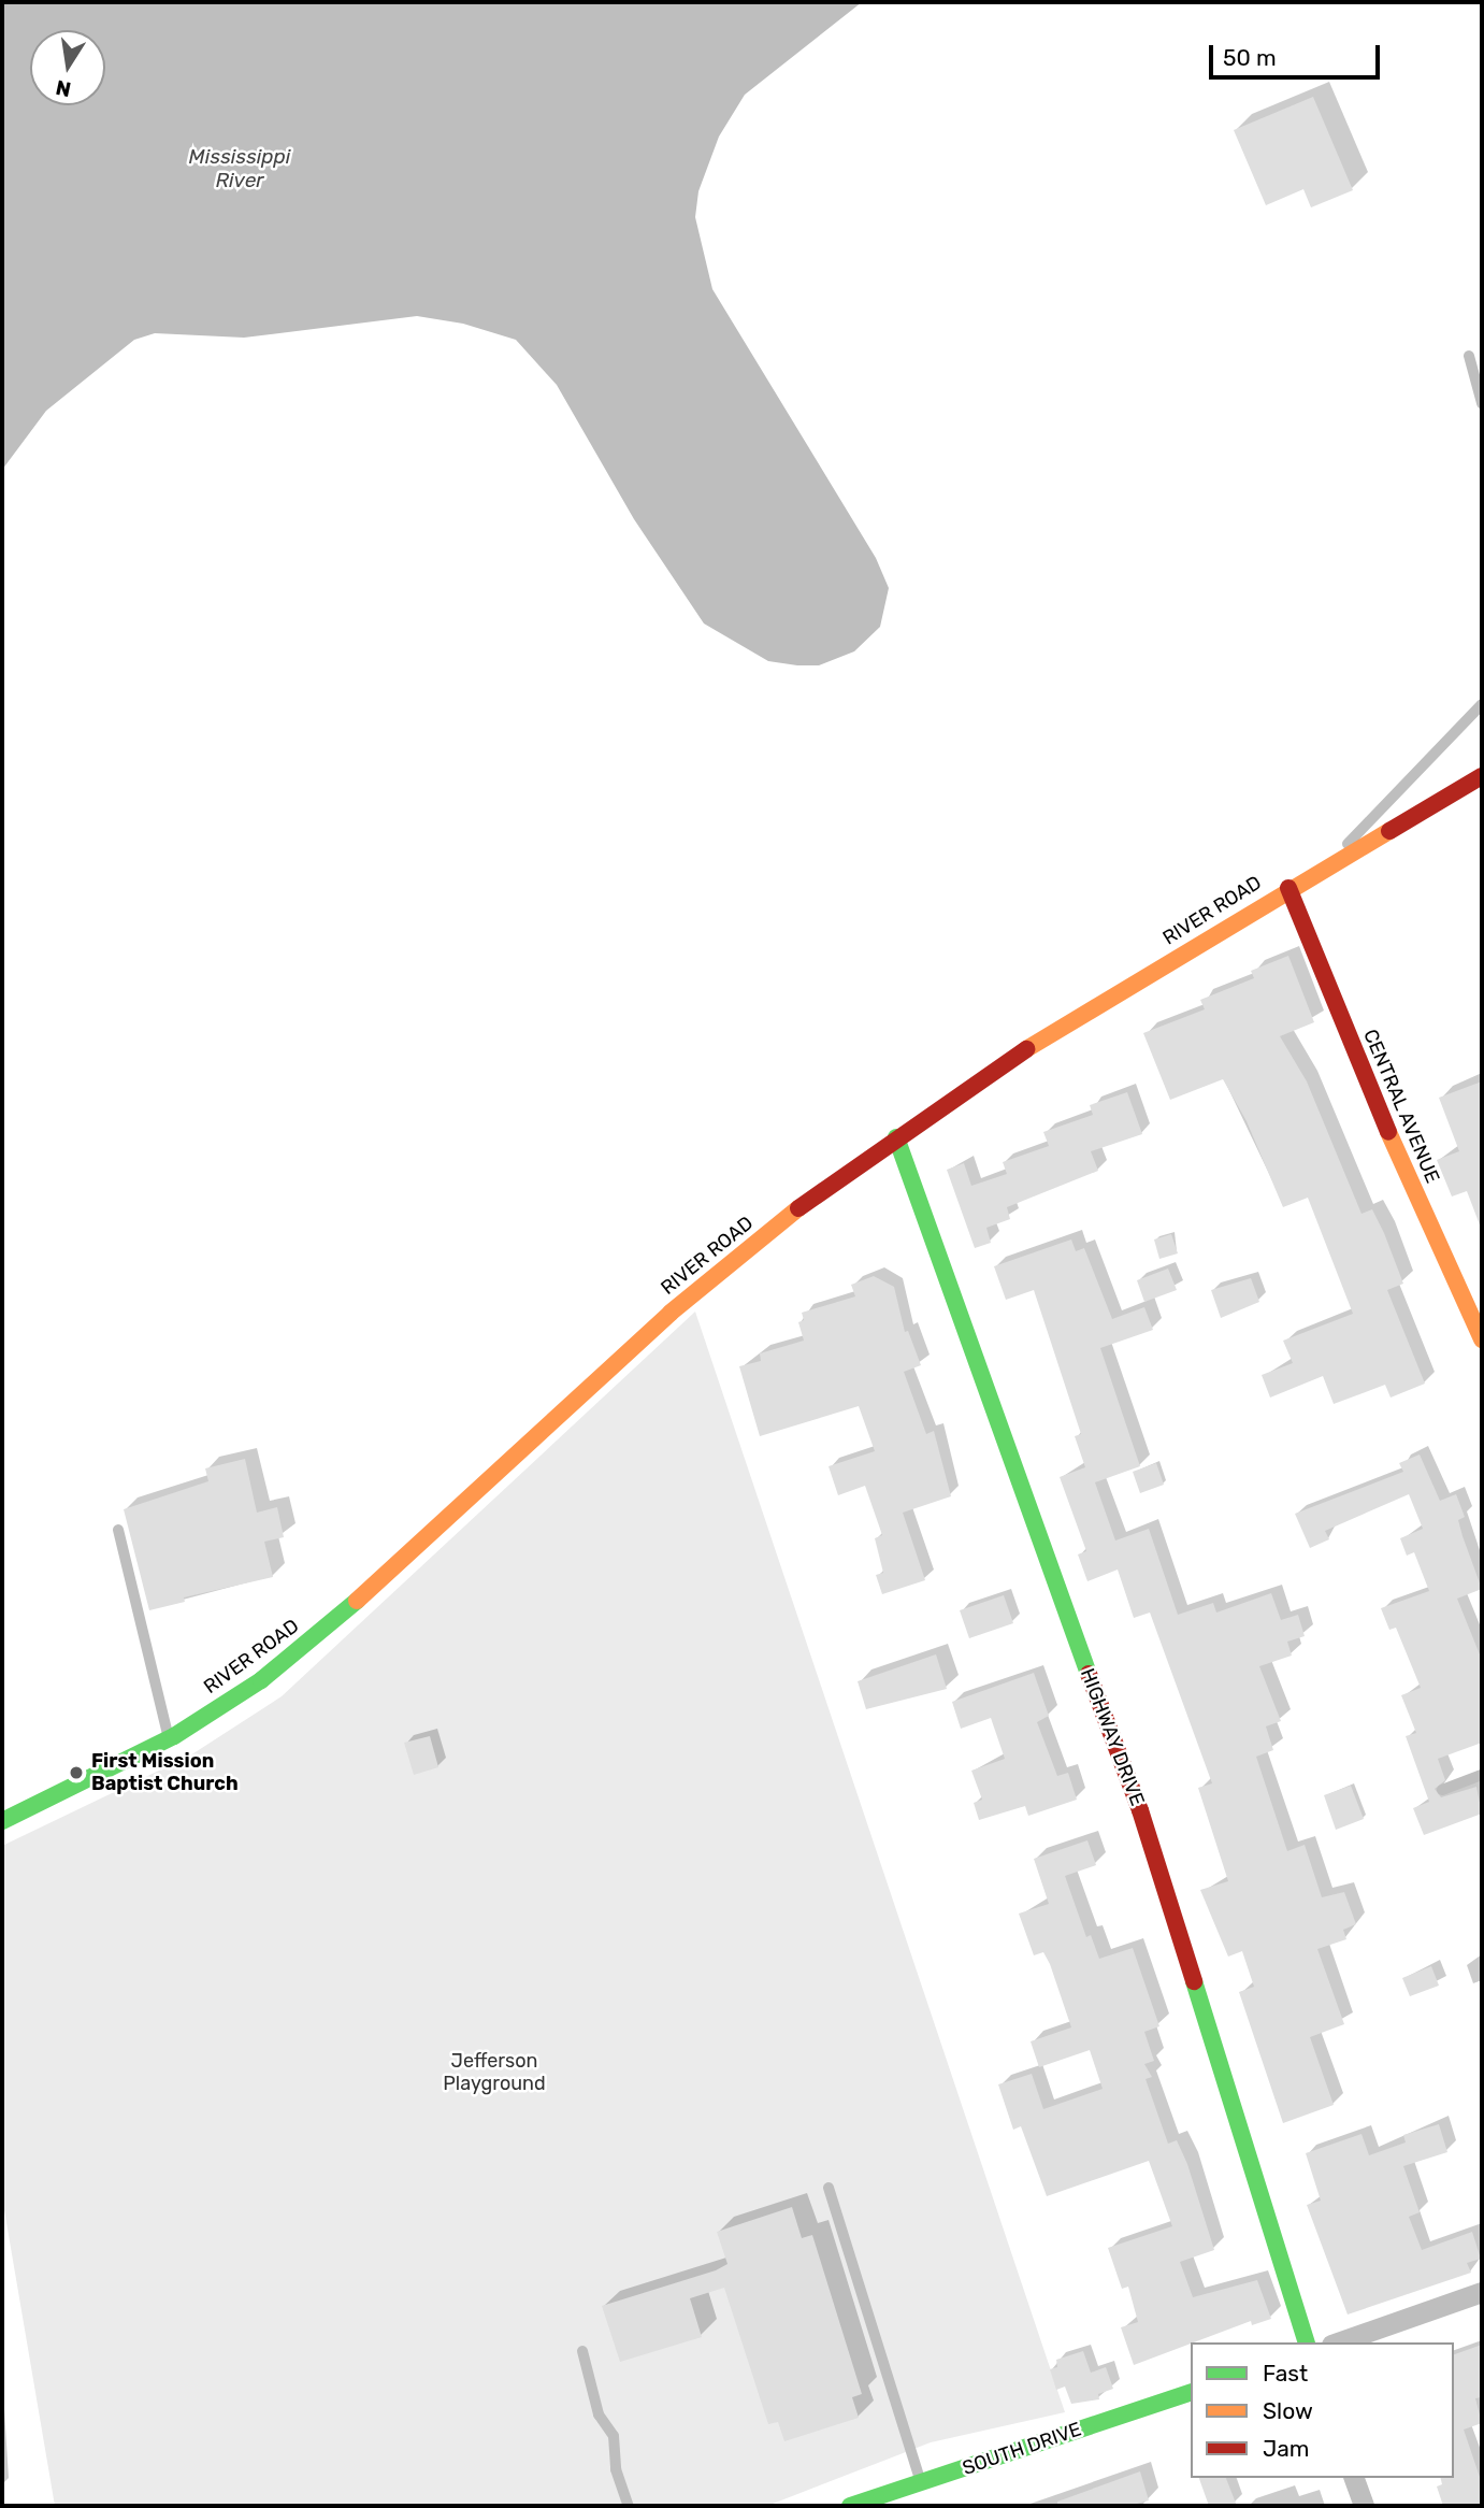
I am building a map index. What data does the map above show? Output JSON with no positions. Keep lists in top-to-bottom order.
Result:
{
  "streets": {
    "main road": [
      "RIVER ROAD",
      "CENTRAL AVENUE",
      "HIGHWAY DRIVE",
      "SOUTH DRIVE"
    ]
  },
  "crossings": [
    ["RIVER ROAD", "CENTRAL AVENUE"],
    ["RIVER ROAD", "HIGHWAY DRIVE"]
  ],
  "water": ["Mississippi River"],
  "parks": ["Jefferson Playground"],
  "places": ["First Mission Baptist Church"],
  "legend": ["Fast", "Slow", "Jam"],
  "scale_bar": "50 m",
  "north": "bottom"
}
